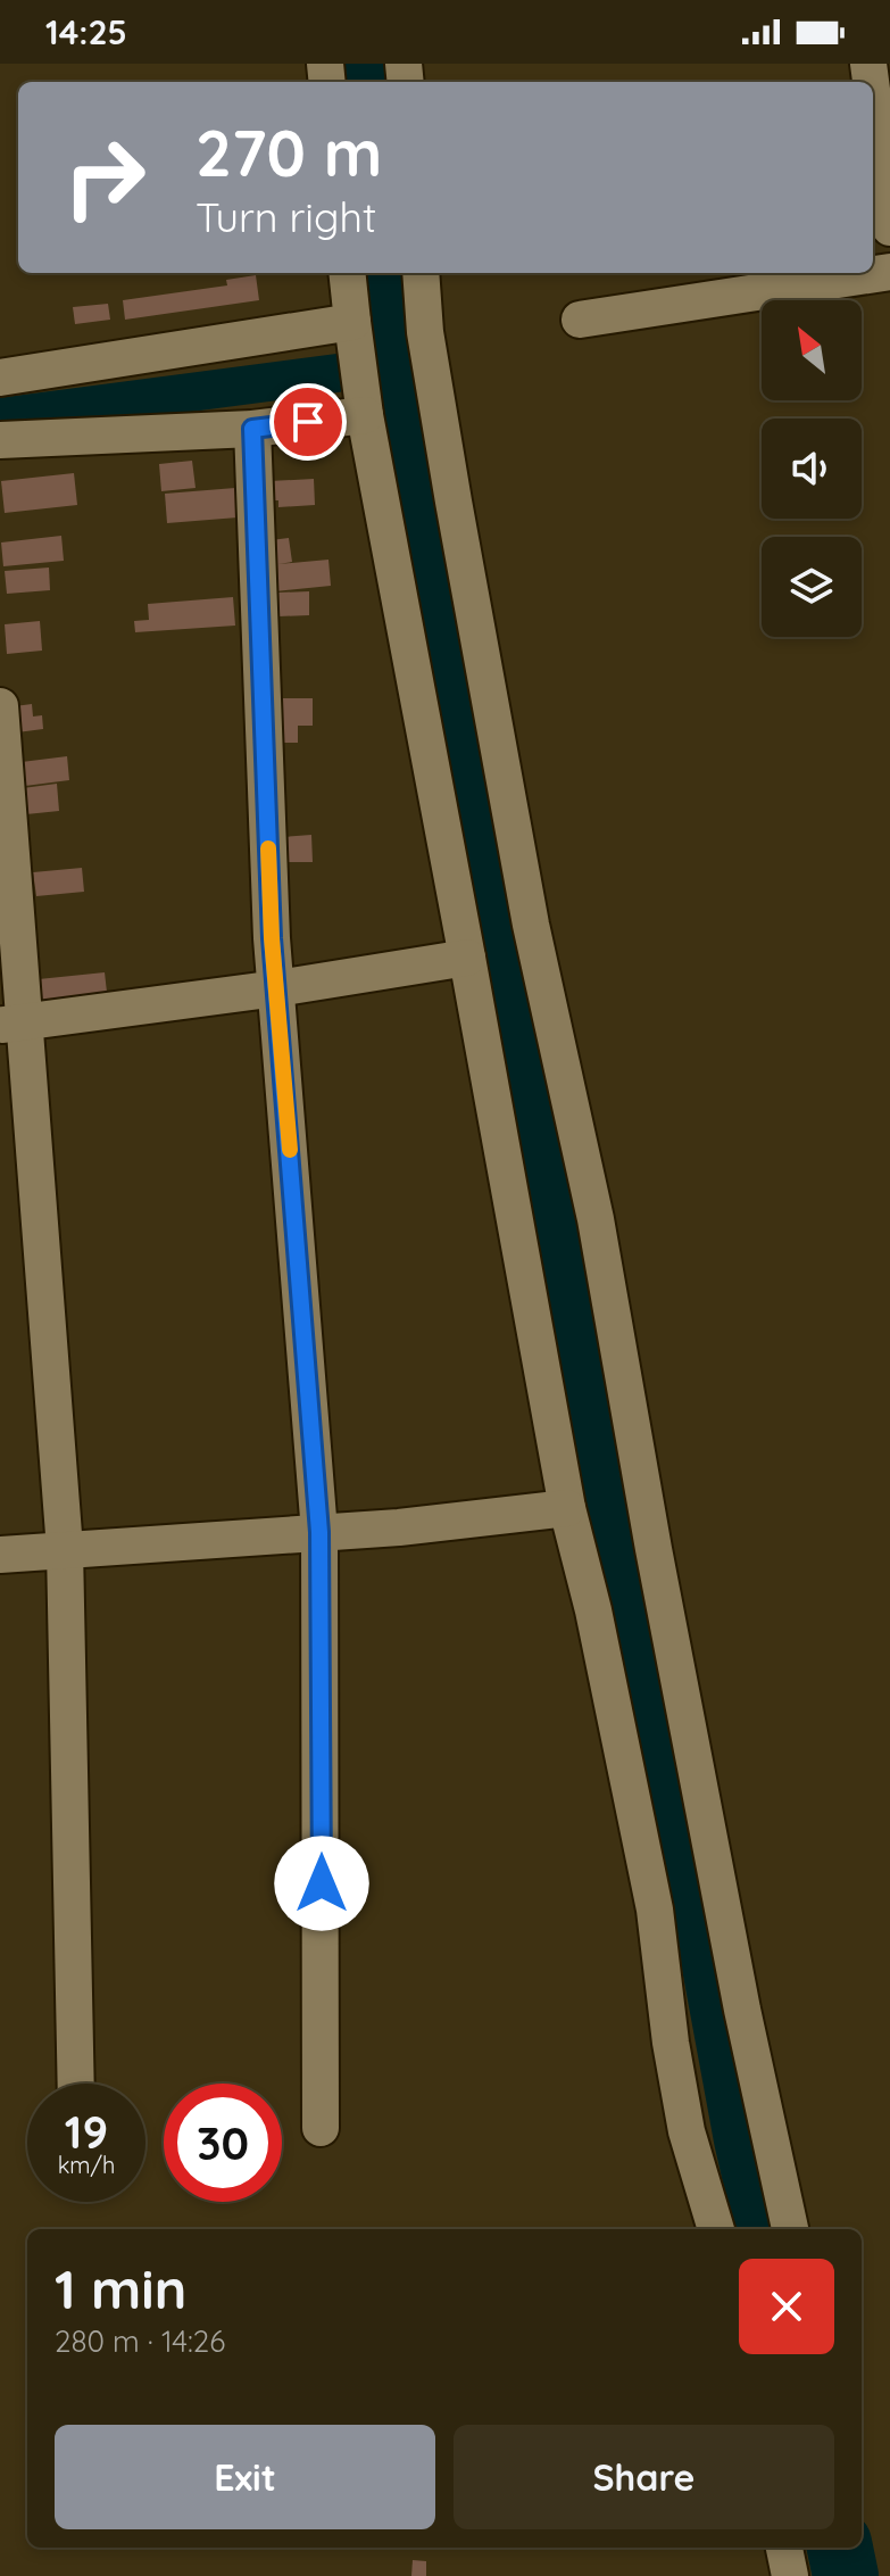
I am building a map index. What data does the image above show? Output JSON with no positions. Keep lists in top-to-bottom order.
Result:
{
  "north": "top left",
  "page": {
    "status": "14:25",
    "turn": ["270 m", "Turn right"],
    "speed": "19 km/h",
    "limit": "30",
    "heading": ["1 min", "280 m · 14:26"],
    "buttons": ["Exit", "Share"]
  }
}
